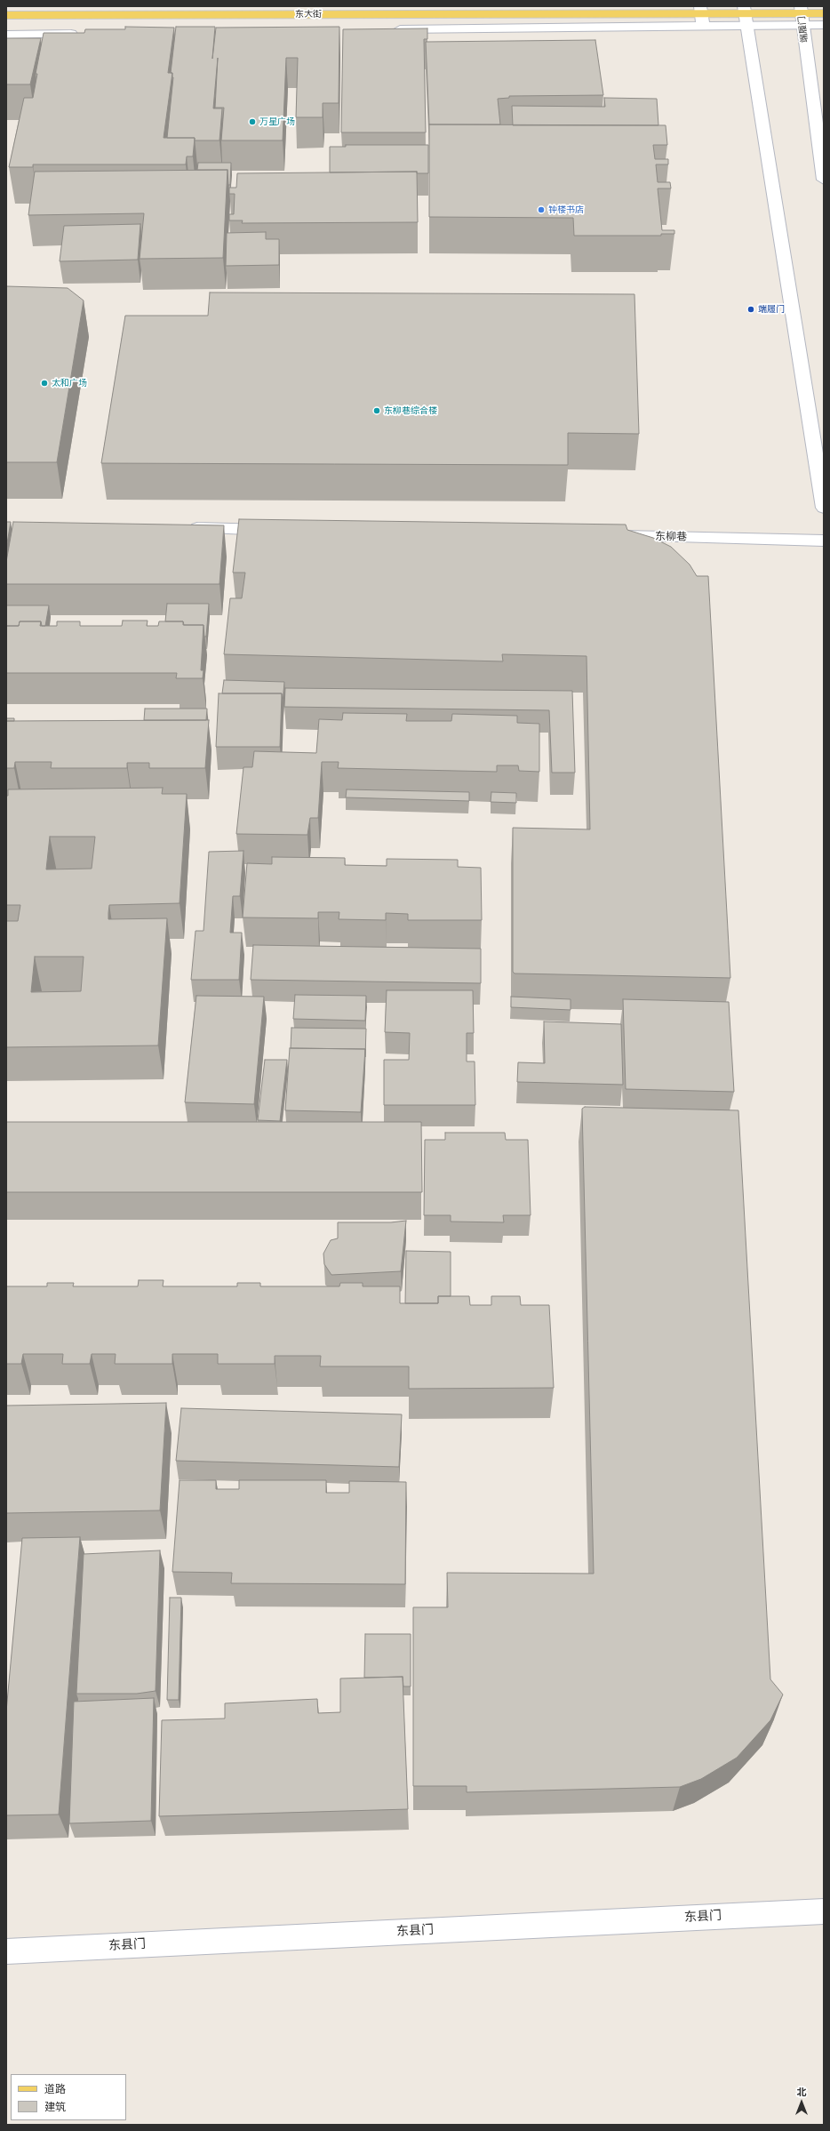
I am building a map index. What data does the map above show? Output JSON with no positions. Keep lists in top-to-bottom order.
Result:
{
  "streets": {
    "main road": ["东大街"],
    "street": ["端履门", "东柳巷", "东县门"]
  },
  "places": [
    "万星广场",
    "钟楼书店",
    "端履门",
    "太和广场",
    "东柳巷综合楼"
  ],
  "legend": ["道路", "建筑"],
  "north": "top"
}
